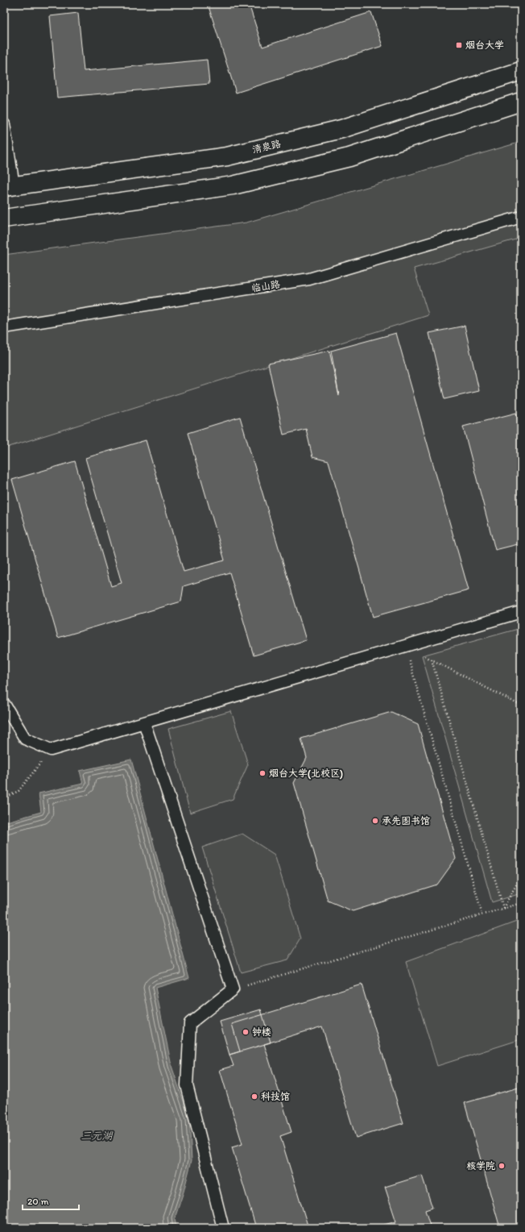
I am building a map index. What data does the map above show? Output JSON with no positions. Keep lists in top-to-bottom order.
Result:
{
  "streets": {
    "main road": ["清泉路"],
    "lane": ["临山路"]
  },
  "water": ["三元湖"],
  "places": {
    "transit": ["烟台大学"],
    "other": [
      "烟台大学(北校区)",
      "承先图书馆",
      "钟楼",
      "科技馆",
      "核学院"
    ]
  },
  "scale_bar": "20 m"
}
